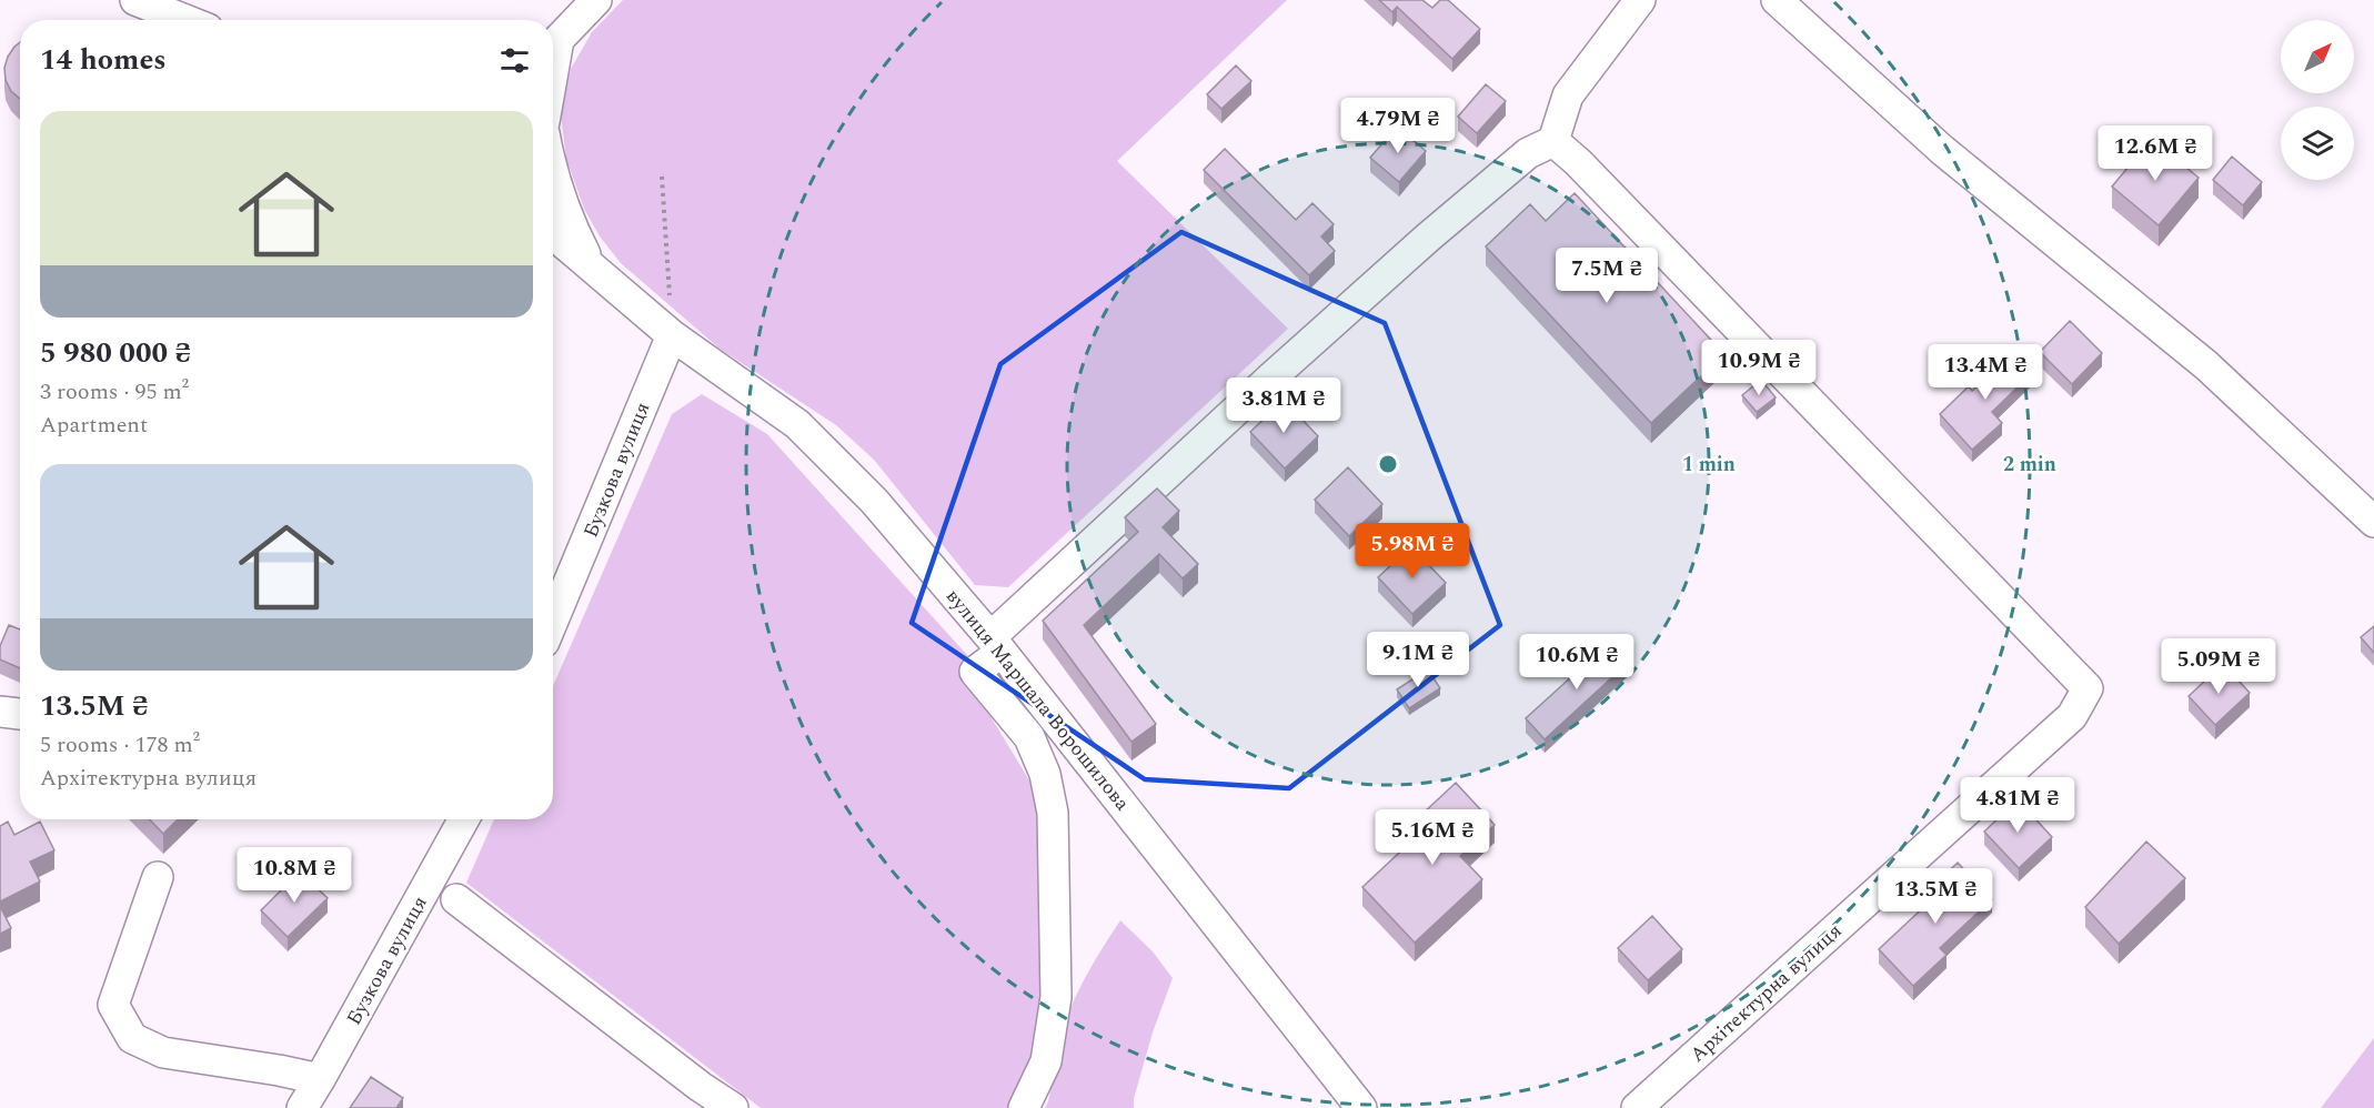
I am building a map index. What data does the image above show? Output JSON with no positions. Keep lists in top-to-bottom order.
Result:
{
  "streets": {
    "street": ["Бузкова вулиця", "вулиця Маршала Ворошилова", "Архітектурна вулиця"]
  },
  "crossings": [
    ["Бузкова вулиця", "вулиця Маршала Ворошилова"]
  ],
  "north": "top right",
  "page": {
    "heading": "14 homes",
    "price": [
      "4.79M ₴",
      "12.6M ₴",
      "7.5M ₴",
      "10.9M ₴",
      "13.4M ₴",
      "3.81M ₴",
      "5.98M ₴",
      "9.1M ₴",
      "10.6M ₴",
      "5.09M ₴",
      "4.81M ₴",
      "5.16M ₴",
      "10.8M ₴",
      "13.5M ₴"
    ],
    "list": [
      {
        "name": "5 980 000 ₴",
        "note": "3 rooms · 95 m² · Apartment"
      },
      {
        "name": "13.5M ₴",
        "note": "5 rooms · 178 m² · Архітектурна вулиця"
      }
    ]
  },
  "rings": ["1 min", "2 min"]
}
